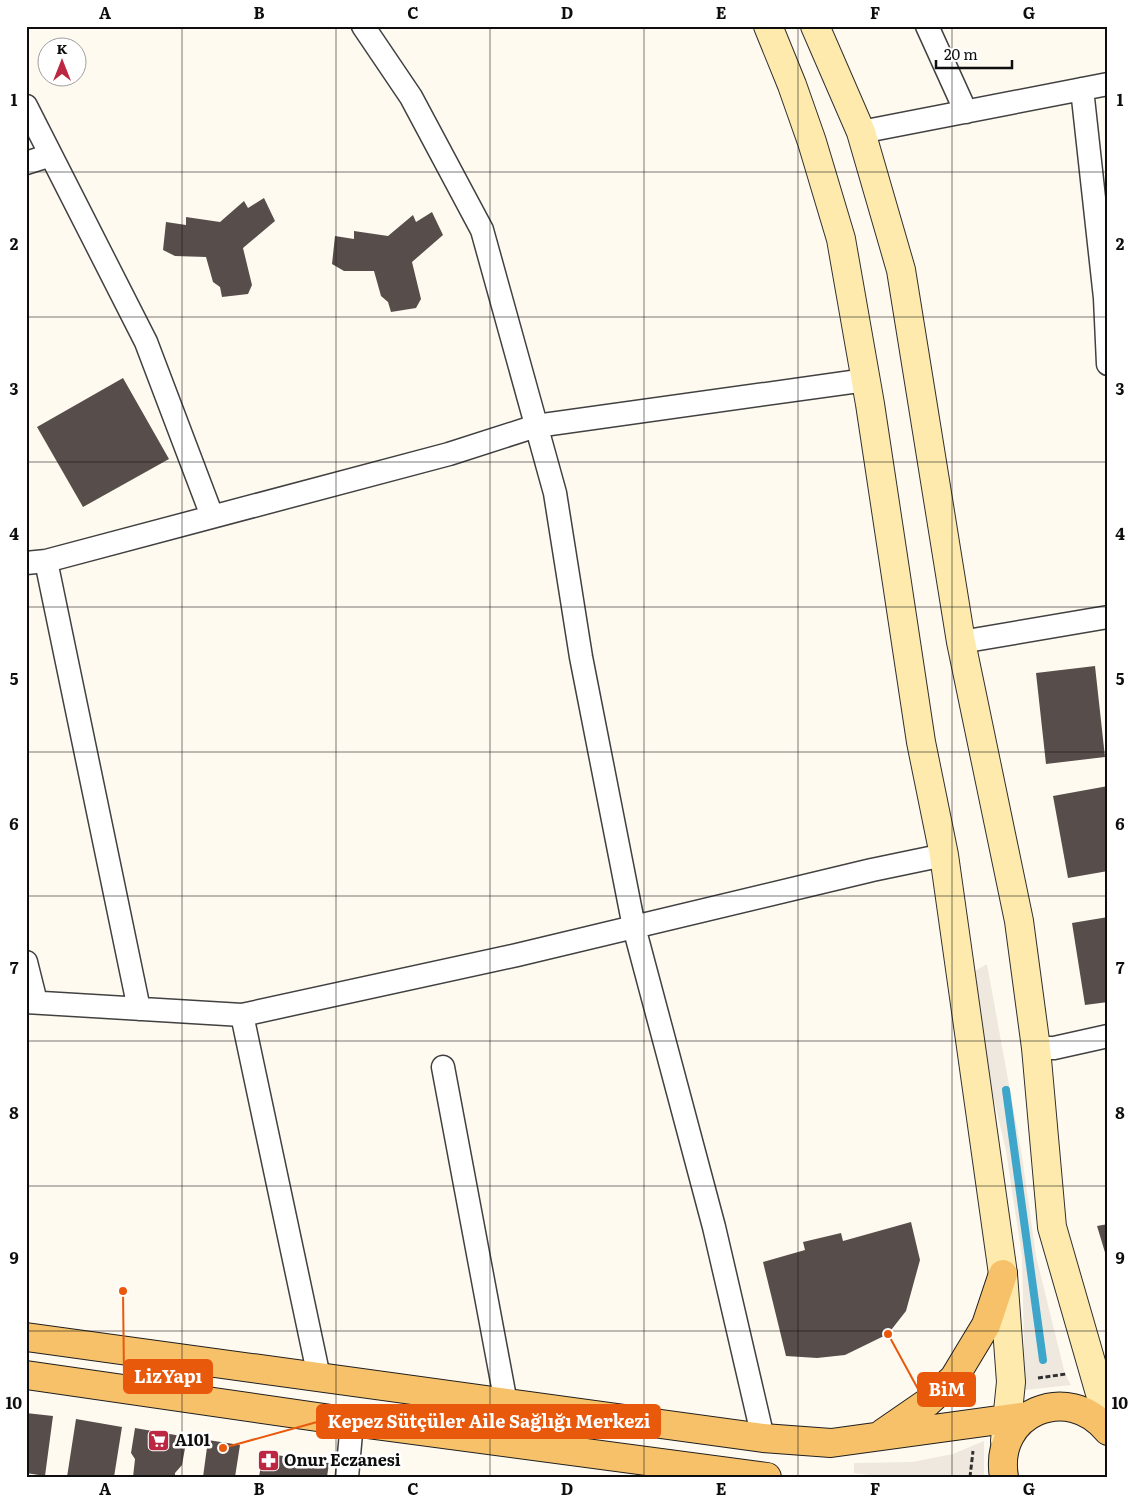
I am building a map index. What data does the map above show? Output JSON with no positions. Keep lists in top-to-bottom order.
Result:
{
  "places": {
    "other": ["LizYapı", "BiM", "Kepez Sütçüler Aile Sağlığı Merkezi"],
    "supermarket": ["A101"],
    "pharmacy": ["Onur Eczanesi"]
  },
  "scale_bar": "20 m",
  "north": "top",
  "grid": {
    "columns": [
      "A",
      "B",
      "C",
      "D",
      "E",
      "F",
      "G"
    ],
    "rows": [
      "1",
      "2",
      "3",
      "4",
      "5",
      "6",
      "7",
      "8",
      "9",
      "10"
    ]
  }
}
